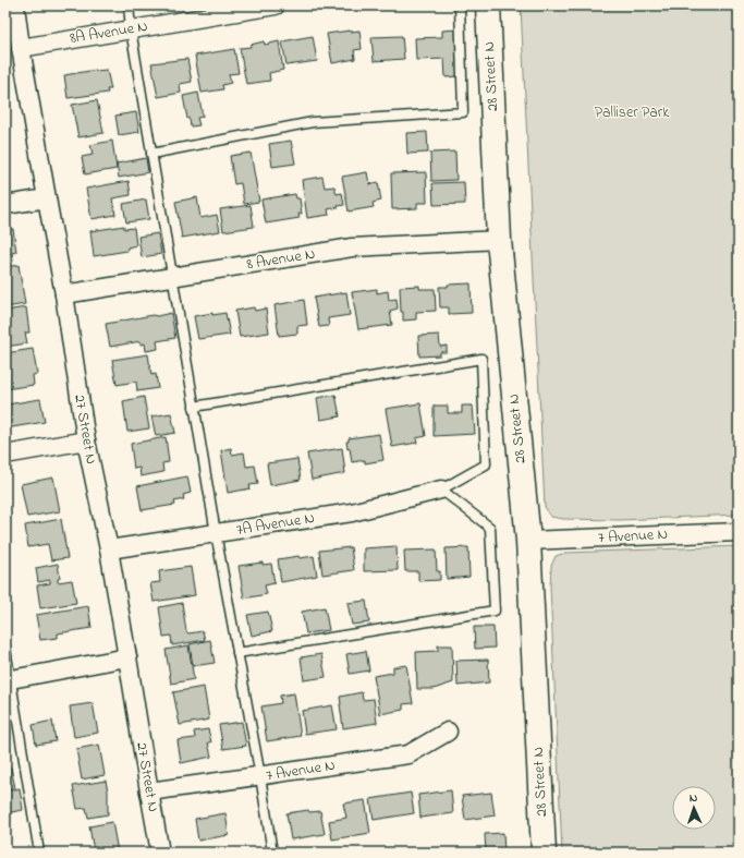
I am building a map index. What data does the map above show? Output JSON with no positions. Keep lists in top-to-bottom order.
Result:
{
  "streets": {
    "main road": ["28 Street N"],
    "street": [
      "8A Avenue N",
      "8 Avenue N",
      "27 Street N",
      "7A Avenue N",
      "7 Avenue N"
    ]
  },
  "crossings": [
    ["8A Avenue N", "27 Street N"],
    ["28 Street N", "8 Avenue N"],
    ["28 Street N", "7 Avenue N"],
    ["8 Avenue N", "27 Street N"],
    ["27 Street N", "7A Avenue N"],
    ["27 Street N", "7 Avenue N"]
  ],
  "parks": ["Palliser Park"],
  "north": "top"
}
